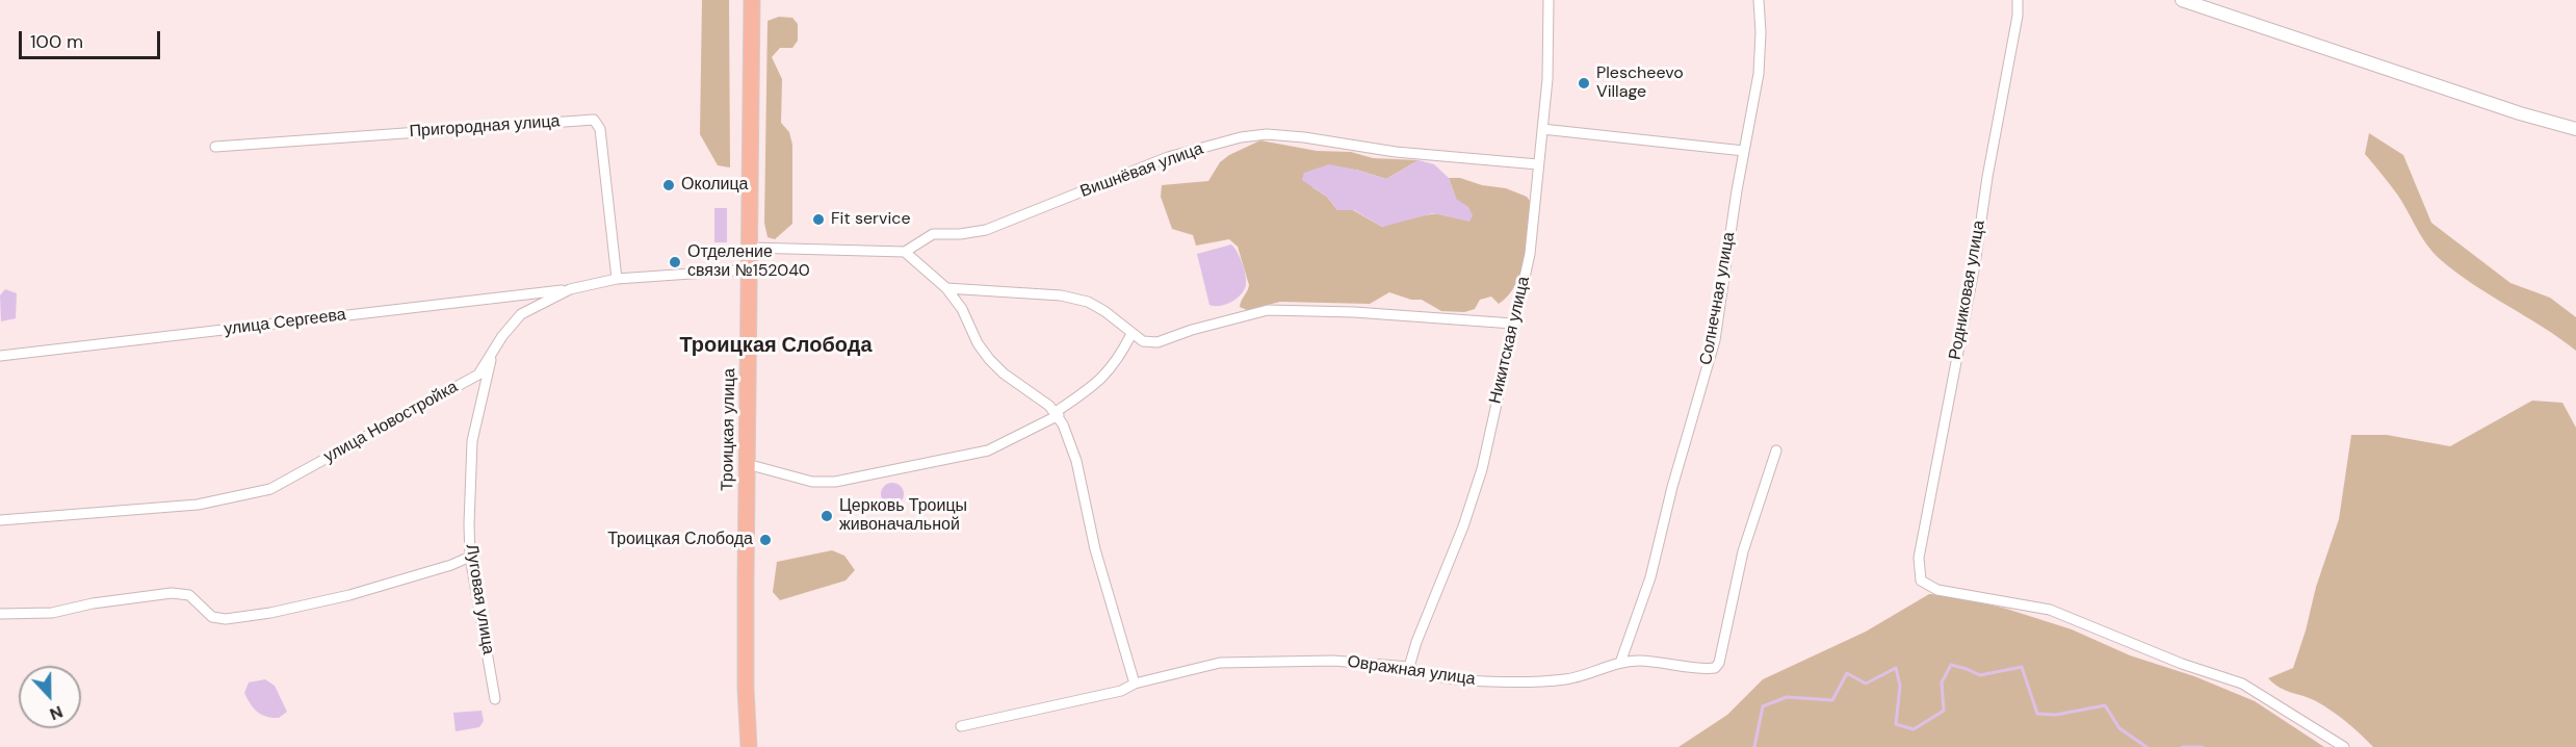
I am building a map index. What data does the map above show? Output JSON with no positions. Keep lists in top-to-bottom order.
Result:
{
  "streets": {
    "main road": ["Троицкая улица"],
    "street": [
      "Пригородная улица",
      "Вишнёвая улица",
      "Родниковая улица",
      "Солнечная улица",
      "улица Сергеева",
      "Никитская улица",
      "улица Новостройка",
      "Луговая улица",
      "Овражная улица"
    ]
  },
  "crossings": [
    ["Пригородная улица", "улица Новостройка"],
    ["Вишнёвая улица", "Никитская улица"],
    ["Солнечная улица", "Овражная улица"],
    ["улица Сергеева", "улица Новостройка"],
    ["Никитская улица", "Овражная улица"],
    ["улица Новостройка", "Троицкая улица"],
    ["улица Новостройка", "Луговая улица"]
  ],
  "districts": ["Троицкая Слобода"],
  "places": [
    "Plescheevo Village",
    "Околица",
    "Fit service",
    "Отделение связи №152040",
    "Церковь Троицы живоначальной",
    "Троицкая Слобода"
  ],
  "scale_bar": "100 m",
  "north": "bottom"
}
